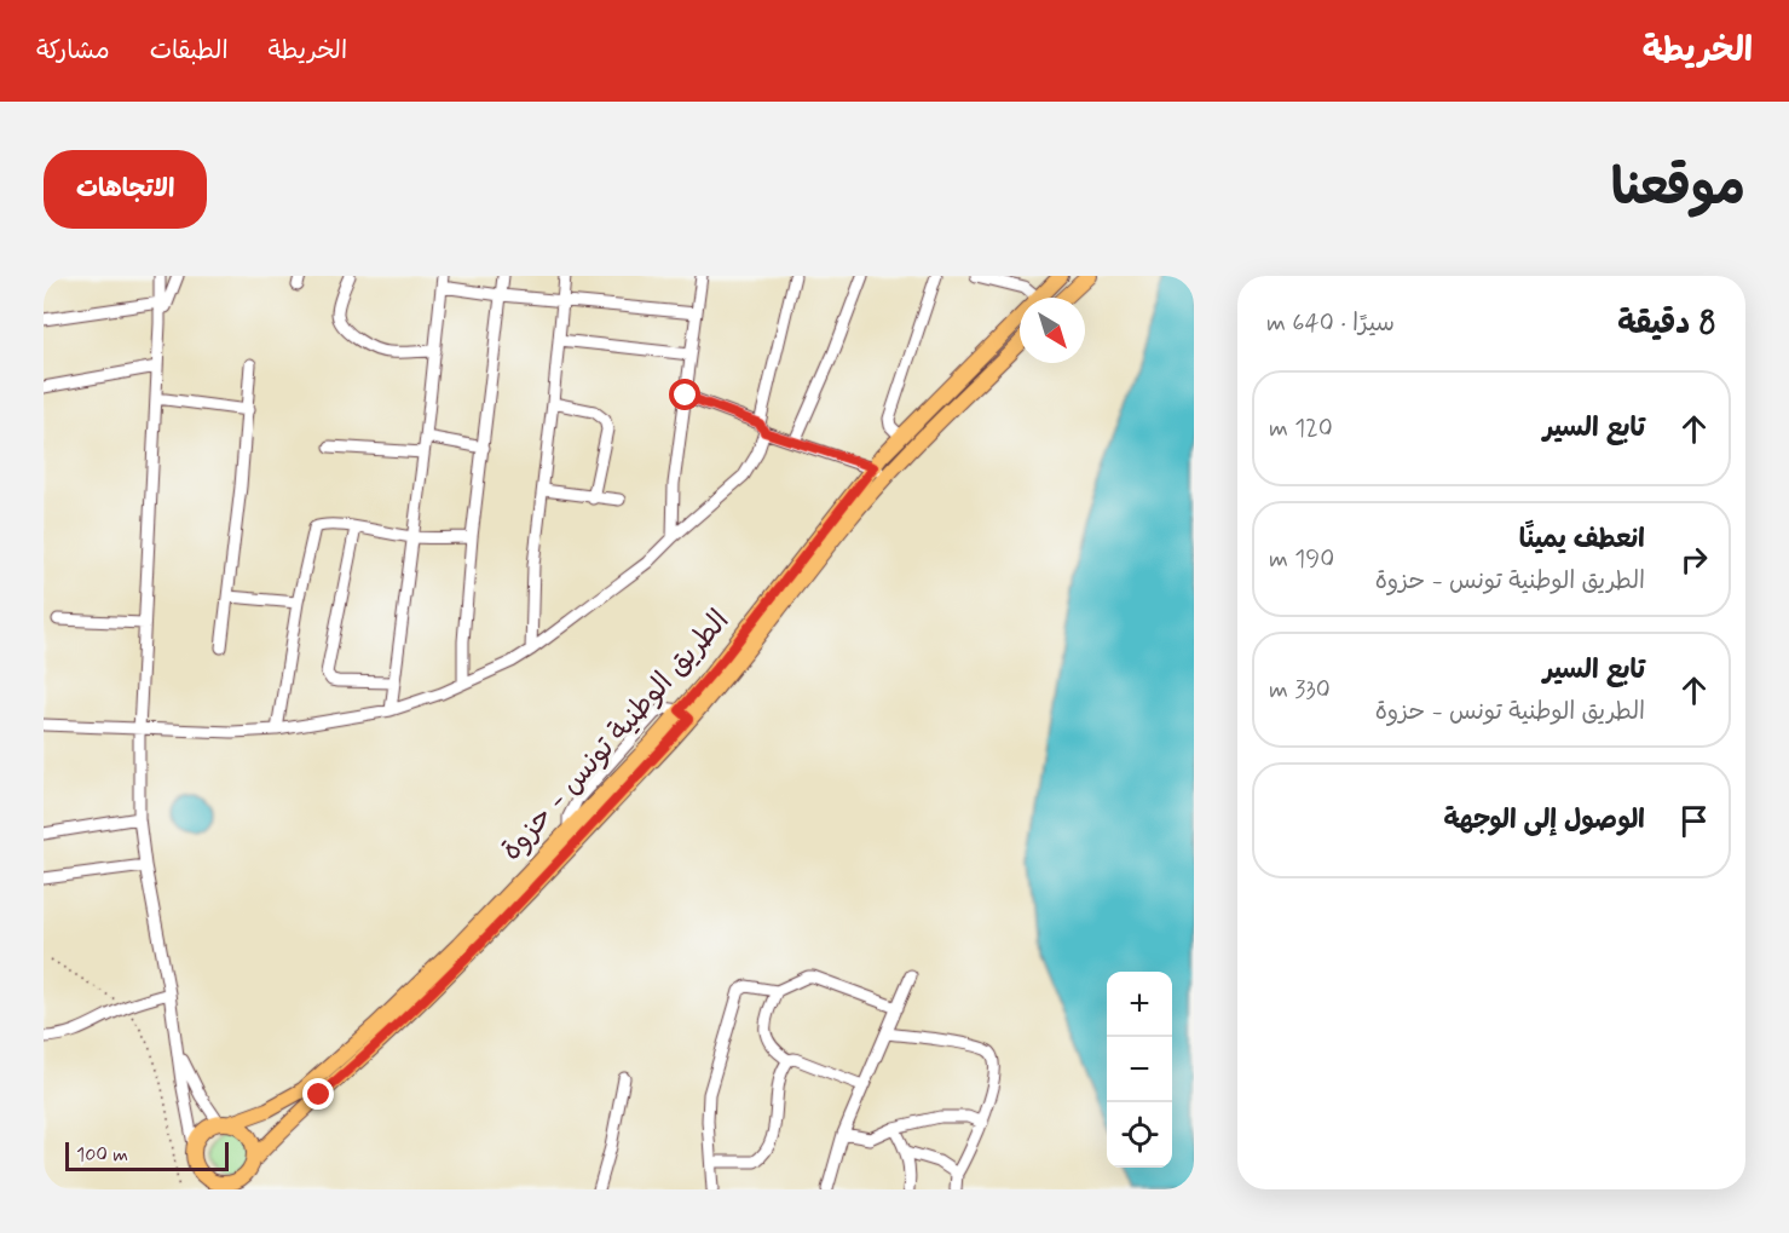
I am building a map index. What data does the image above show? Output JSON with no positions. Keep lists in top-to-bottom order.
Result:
{
  "streets": {
    "main road": ["الطريق الوطنية تونس - حزوة"]
  },
  "scale_bar": "100 m",
  "north": "bottom right",
  "page": {
    "header": "الخريطة",
    "nav": ["الخريطة", "الطبقات", "مشاركة"],
    "title": "موقعنا",
    "buttons": "الاتجاهات",
    "heading": ["8 دقيقة", "سيرًا · 640 m"],
    "list": [
      ["تابع السير", "120 m"],
      ["انعطف يمينًا", "الطريق الوطنية تونس - حزوة", "190 m"],
      ["تابع السير", "الطريق الوطنية تونس - حزوة", "330 m"],
      "الوصول إلى الوجهة"
    ],
    "map_buttons": ["+", "−"],
    "scale": "100 m"
  }
}
